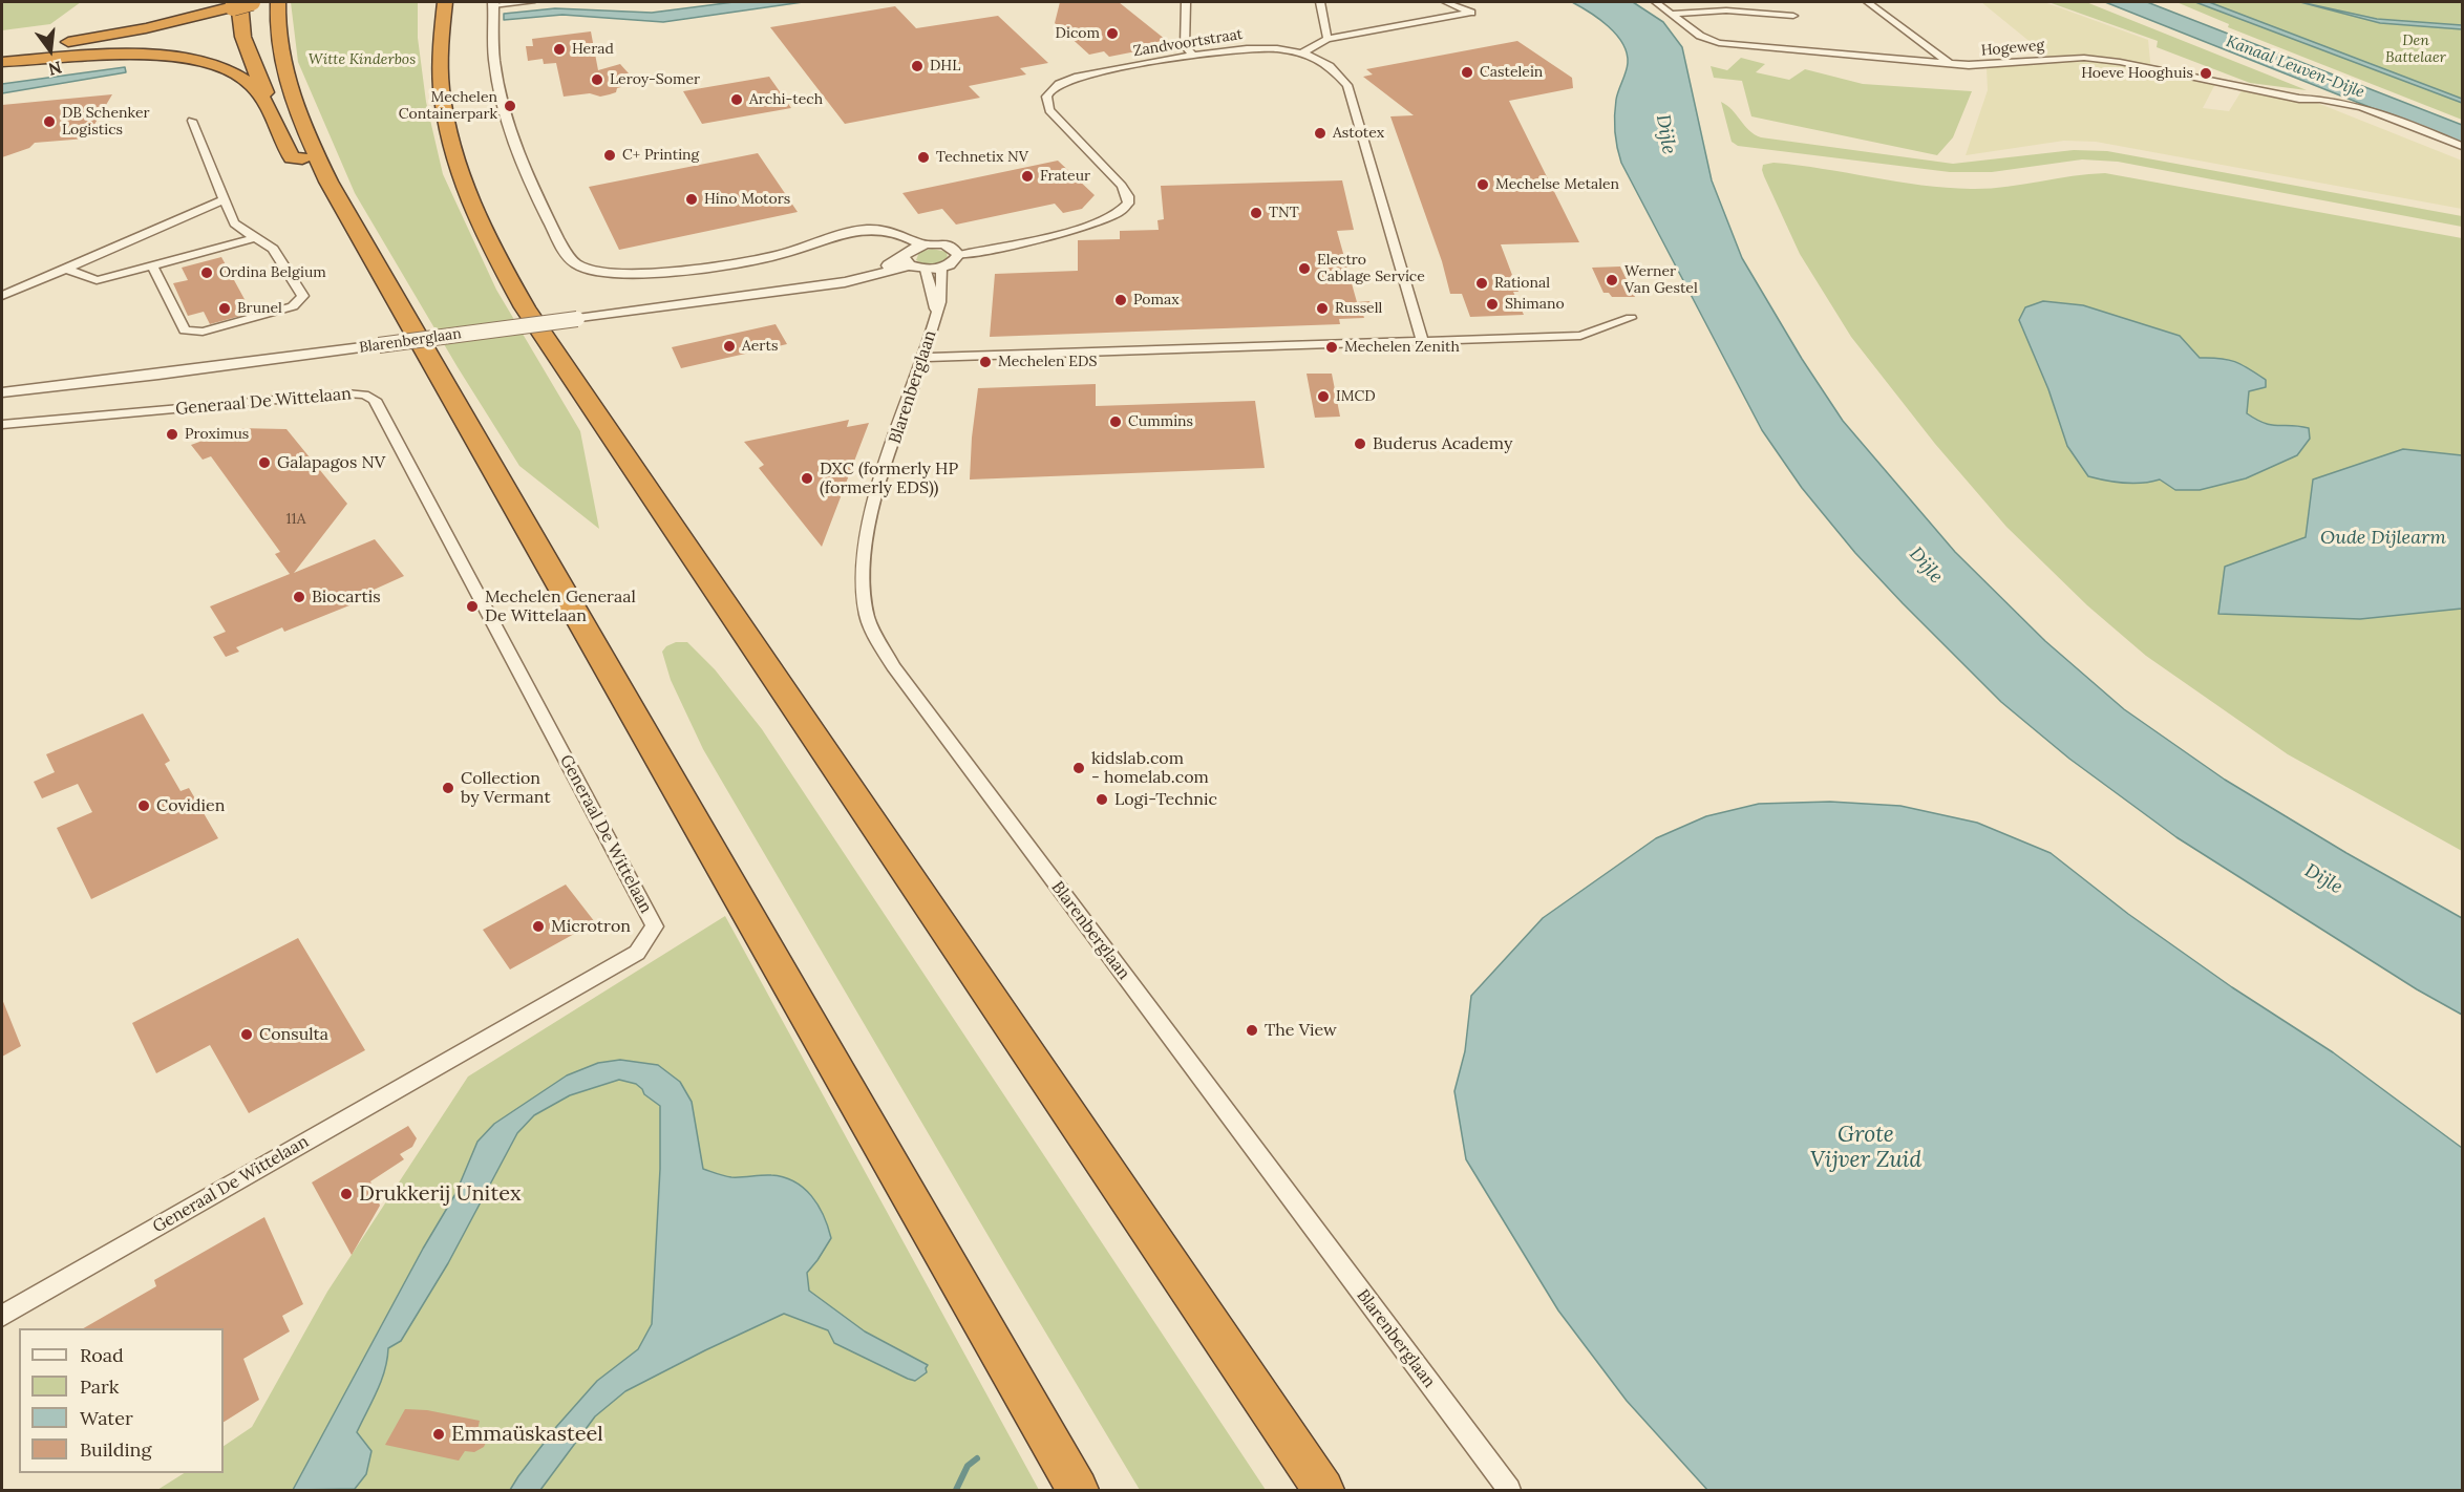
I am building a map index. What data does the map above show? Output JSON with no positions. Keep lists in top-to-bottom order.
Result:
{
  "streets": {
    "street": [
      "Zandvoortstraat",
      "Hogeweg",
      "Blarenberglaan",
      "Generaal De Wittelaan"
    ]
  },
  "water": [
    "Kanaal Leuven-Dijle",
    "Dijle",
    "Oude Dijlearm",
    "Grote Vijver Zuid"
  ],
  "parks": ["Den Battelaer", "Witte Kinderbos"],
  "places": [
    "Dicom",
    "Herad",
    "DHL",
    "Castelein",
    "Hoeve Hooghuis",
    "Leroy-Somer",
    "Archi-tech",
    "Mechelen Containerpark",
    "DB Schenker Logistics",
    "Astotex",
    "C+ Printing",
    "Technetix NV",
    "Frateur",
    "Mechelse Metalen",
    "Hino Motors",
    "TNT",
    "Electro Cablage Service",
    "Ordina Belgium",
    "Werner Van Gestel",
    "Rational",
    "Pomax",
    "Shimano",
    "Brunel",
    "Russell",
    "Aerts",
    "Mechelen Zenith",
    "Mechelen EDS",
    "IMCD",
    "Cummins",
    "Proximus",
    "Buderus Academy",
    "Galapagos NV",
    "DXC (formerly HP (formerly EDS))",
    "Biocartis",
    "Mechelen Generaal De Wittelaan",
    "kidslab.com - homelab.com",
    "Collection by Vermant",
    "Logi-Technic",
    "Covidien",
    "Microtron",
    "The View",
    "Consulta",
    "Drukkerij Unitex",
    "Emmaüskasteel"
  ],
  "house_numbers": ["11A"],
  "legend": [
    "Road",
    "Park",
    "Water",
    "Building"
  ],
  "north": "bottom"
}
